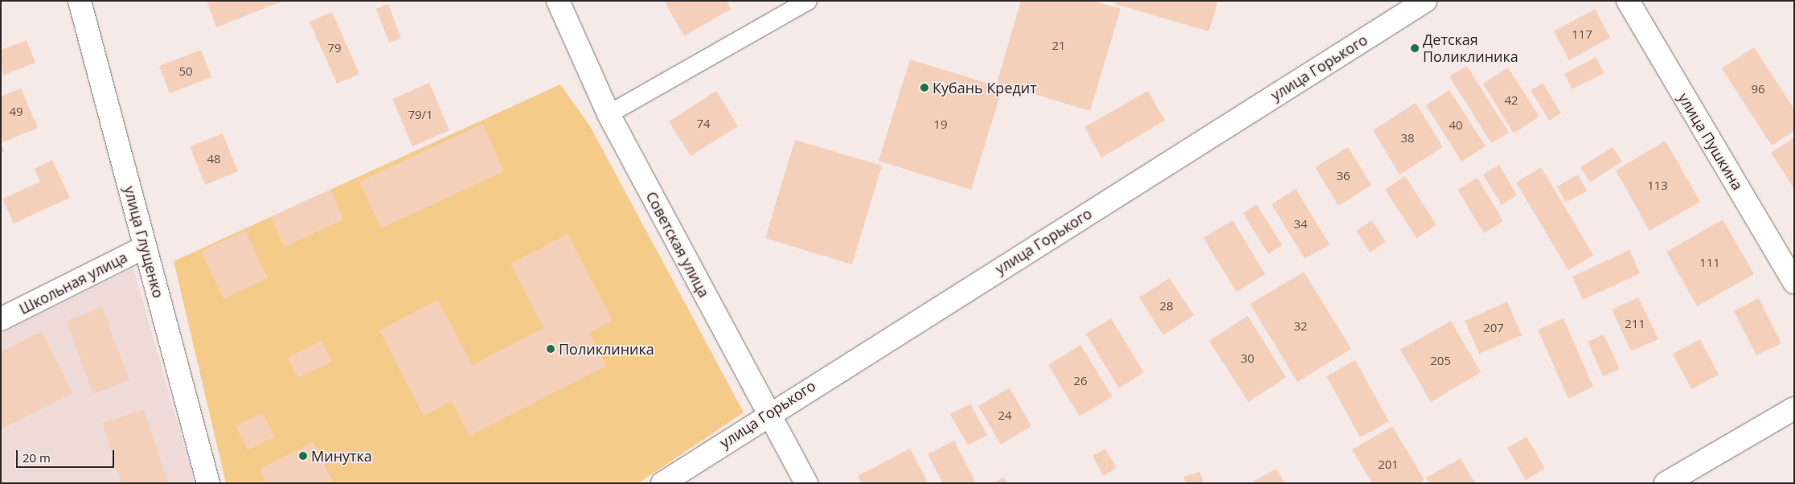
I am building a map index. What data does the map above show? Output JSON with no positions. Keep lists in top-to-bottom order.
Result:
{
  "streets": {
    "street": [
      "улица Горького",
      "улица Пушкина",
      "улица Глущенко",
      "Советская улица",
      "Школьная улица"
    ]
  },
  "crossings": [
    ["улица Горького", "Советская улица"],
    ["улица Глущенко", "Школьная улица"]
  ],
  "places": [
    "Детская Поликлиника",
    "Кубань Кредит",
    "Поликлиника",
    "Минутка"
  ],
  "house_numbers": [
    "117",
    "21",
    "79",
    "50",
    "96",
    "42",
    "49",
    "79/1",
    "74",
    "19",
    "40",
    "38",
    "48",
    "36",
    "113",
    "34",
    "111",
    "28",
    "211",
    "32",
    "207",
    "30",
    "205",
    "26",
    "24",
    "201"
  ],
  "scale_bar": "20 m"
}
